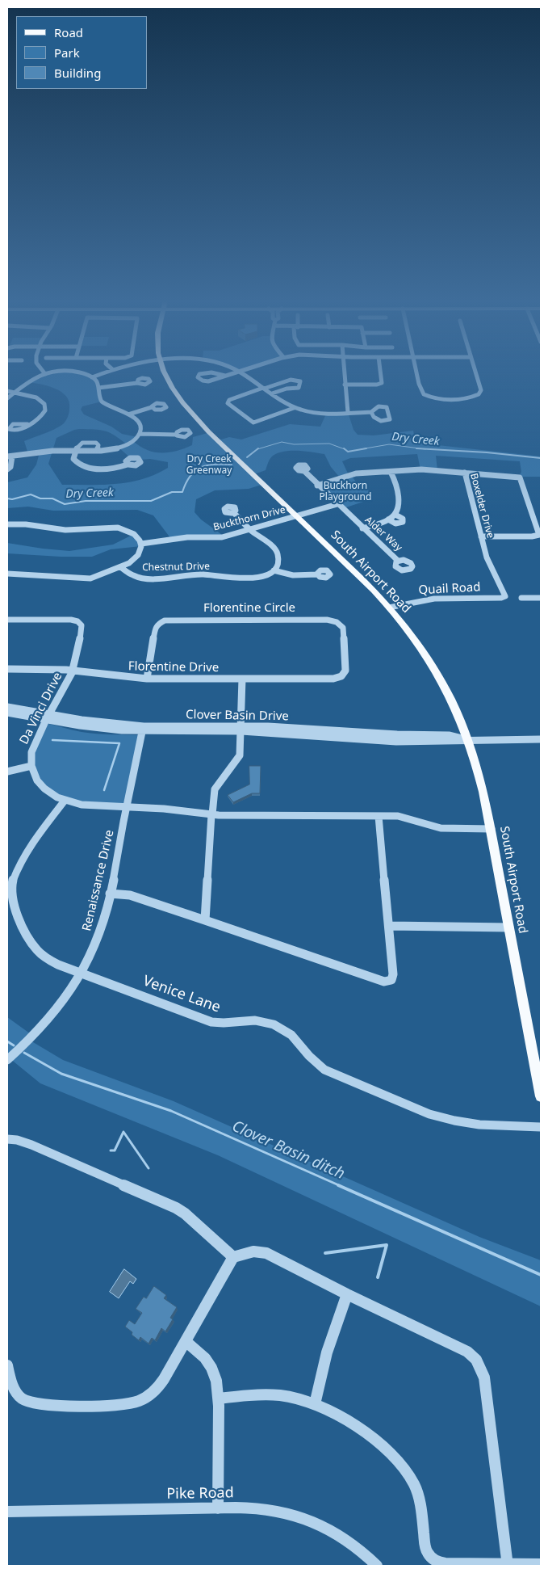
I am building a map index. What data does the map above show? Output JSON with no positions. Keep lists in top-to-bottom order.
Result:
{
  "streets": {
    "main road": ["South Airport Road"],
    "street": [
      "Boxelder Drive",
      "Buckthorn Drive",
      "Alder Way",
      "Chestnut Drive",
      "Quail Road",
      "Florentine Circle",
      "Florentine Drive",
      "Da Vinci Drive",
      "Clover Basin Drive",
      "Renaissance Drive",
      "Venice Lane",
      "Pike Road"
    ]
  },
  "crossings": [
    ["Boxelder Drive", "Alder Way"],
    ["Boxelder Drive", "Quail Road"],
    ["Buckthorn Drive", "Alder Way"],
    ["Buckthorn Drive", "South Airport Road"],
    ["South Airport Road", "Quail Road"],
    ["South Airport Road", "Clover Basin Drive"],
    ["Florentine Circle", "Florentine Drive"],
    ["Florentine Drive", "Da Vinci Drive"],
    ["Da Vinci Drive", "Clover Basin Drive"],
    ["Clover Basin Drive", "Renaissance Drive"],
    ["Renaissance Drive", "Venice Lane"]
  ],
  "water": ["Dry Creek", "Clover Basin ditch"],
  "parks": ["Dry Creek Greenway", "Buckhorn Playground"],
  "legend": ["Road", "Park", "Building"]
}
